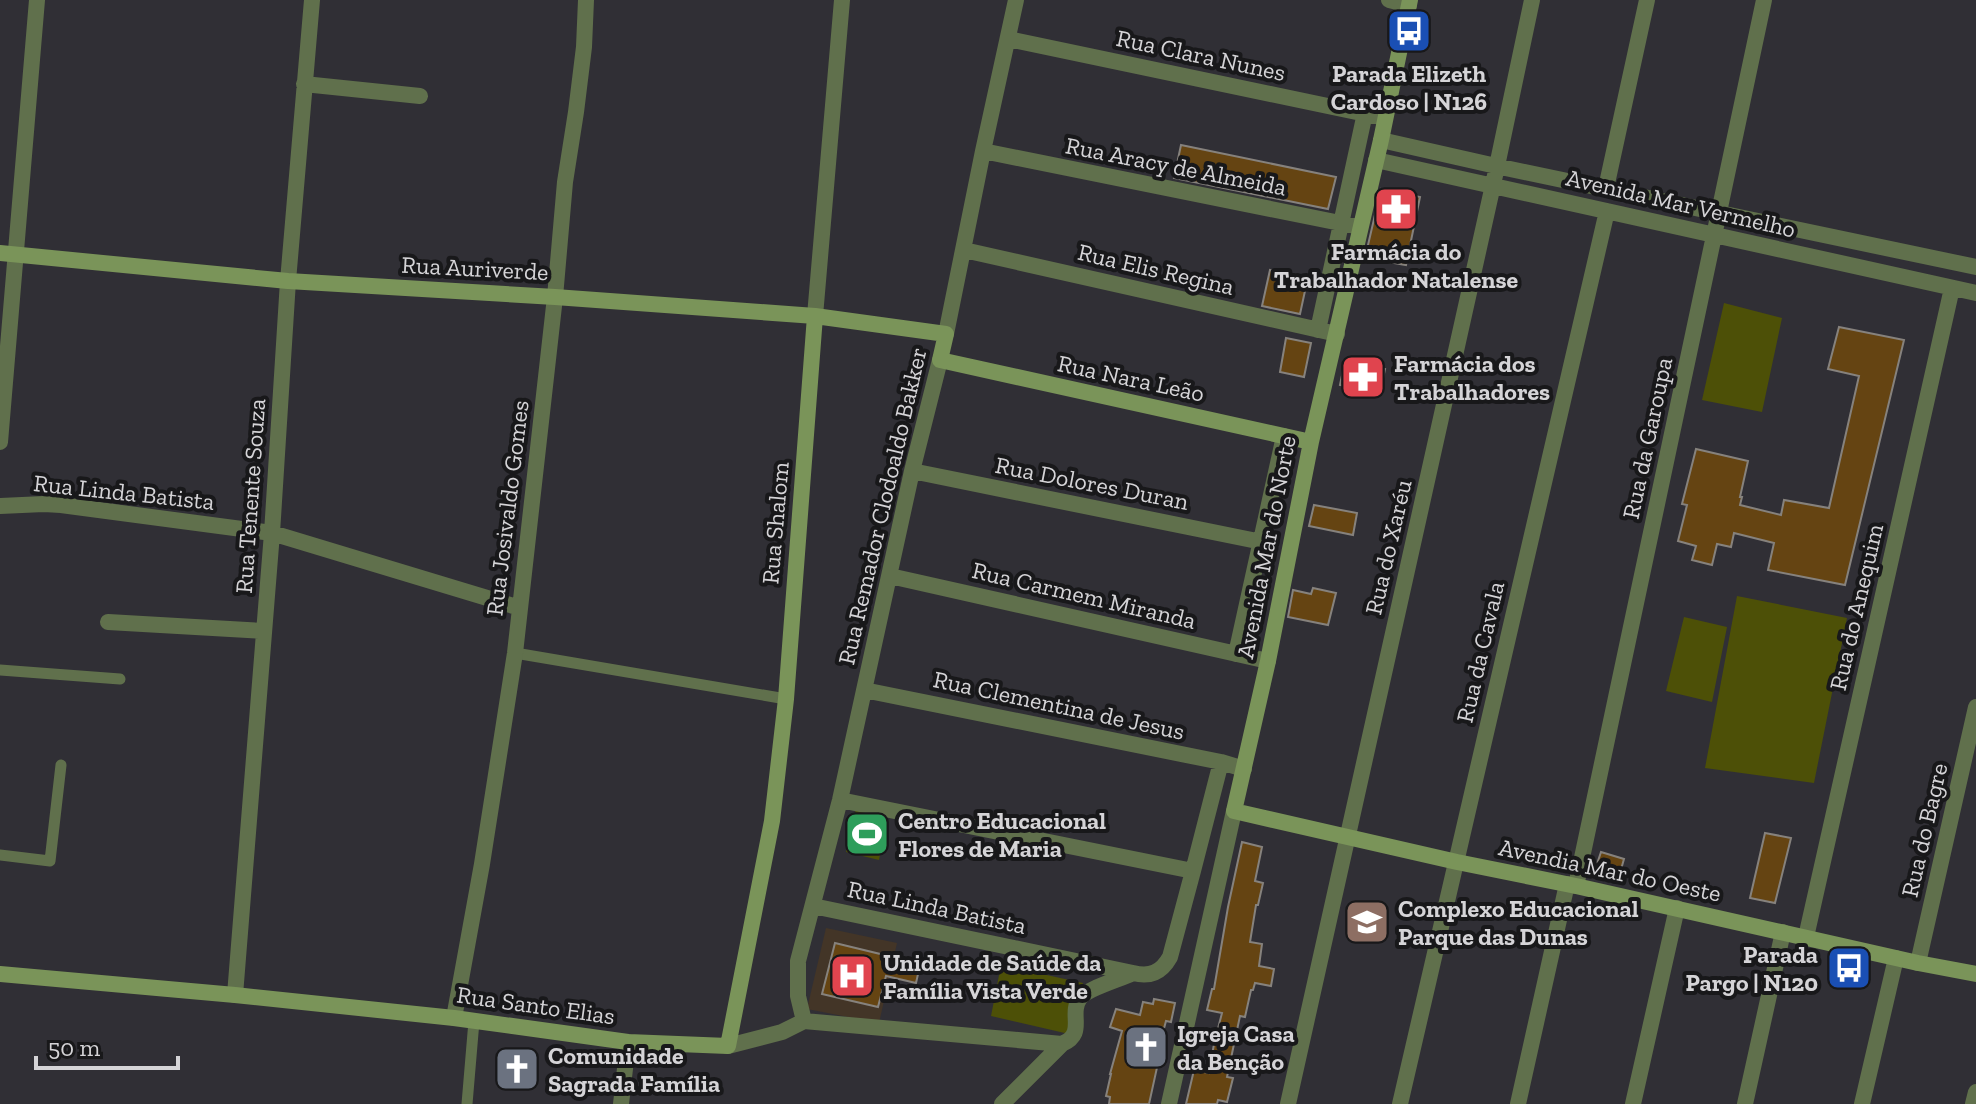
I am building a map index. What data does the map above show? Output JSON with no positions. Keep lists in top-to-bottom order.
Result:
{
  "streets": {
    "street": [
      "Rua Clara Nunes",
      "Rua Aracy de Almeida",
      "Avenida Mar Vermelho",
      "Rua Auriverde",
      "Rua Elis Regina",
      "Rua Nara Leão",
      "Rua da Garoupa",
      "Rua Dolores Duran",
      "Rua Linda Batista",
      "Rua Tenente Souza",
      "Rua Remador Clodoaldo Bakker",
      "Rua Josivaldo Gomes",
      "Rua Shalom",
      "Avenida Mar do Norte",
      "Rua do Xaréu",
      "Rua Carmem Miranda",
      "Rua do Anequim",
      "Rua da Cavala",
      "Rua Clementina de Jesus",
      "Rua do Bagre",
      "Avendia Mar do Oeste",
      "Rua Santo Elias"
    ]
  },
  "crossings": [
    ["Rua Clara Nunes", "Rua Remador Clodoaldo Bakker"],
    ["Rua Clara Nunes", "Avenida Mar do Norte"],
    ["Rua Aracy de Almeida", "Rua Remador Clodoaldo Bakker"],
    ["Rua Aracy de Almeida", "Avenida Mar do Norte"],
    ["Avenida Mar Vermelho", "Rua da Garoupa"],
    ["Avenida Mar Vermelho", "Avenida Mar do Norte"],
    ["Avenida Mar Vermelho", "Rua do Xaréu"],
    ["Avenida Mar Vermelho", "Rua do Anequim"],
    ["Avenida Mar Vermelho", "Rua da Cavala"],
    ["Rua Auriverde", "Rua Tenente Souza"],
    ["Rua Auriverde", "Rua Remador Clodoaldo Bakker"],
    ["Rua Auriverde", "Rua Josivaldo Gomes"],
    ["Rua Auriverde", "Rua Shalom"],
    ["Rua Elis Regina", "Rua Remador Clodoaldo Bakker"],
    ["Rua Elis Regina", "Avenida Mar do Norte"],
    ["Rua Nara Leão", "Rua Remador Clodoaldo Bakker"],
    ["Rua Nara Leão", "Avenida Mar do Norte"],
    ["Rua da Garoupa", "Avendia Mar do Oeste"],
    ["Rua Dolores Duran", "Rua Remador Clodoaldo Bakker"],
    ["Rua Linda Batista", "Rua Tenente Souza"],
    ["Rua Linda Batista", "Rua Remador Clodoaldo Bakker"],
    ["Rua Linda Batista", "Rua Josivaldo Gomes"],
    ["Rua Tenente Souza", "Rua Santo Elias"],
    ["Rua Remador Clodoaldo Bakker", "Rua Carmem Miranda"],
    ["Rua Remador Clodoaldo Bakker", "Rua Clementina de Jesus"],
    ["Rua Remador Clodoaldo Bakker", "Rua Santo Elias"],
    ["Rua Josivaldo Gomes", "Rua Santo Elias"],
    ["Rua Shalom", "Rua Santo Elias"],
    ["Avenida Mar do Norte", "Rua Carmem Miranda"],
    ["Avenida Mar do Norte", "Rua Clementina de Jesus"],
    ["Avenida Mar do Norte", "Avendia Mar do Oeste"],
    ["Rua do Xaréu", "Avendia Mar do Oeste"],
    ["Rua do Anequim", "Avendia Mar do Oeste"],
    ["Rua da Cavala", "Avendia Mar do Oeste"],
    ["Rua do Bagre", "Avendia Mar do Oeste"]
  ],
  "places": {
    "bus stop": ["Parada Elizeth Cardoso | N126", "Parada Pargo | N120"],
    "pharmacy": ["Farmácia do Trabalhador Natalense", "Farmácia dos Trabalhadores"],
    "sports": ["Centro Educacional Flores de Maria"],
    "school or university": ["Complexo Educacional Parque das Dunas"],
    "hospital": ["Unidade de Saúde da Família Vista Verde"],
    "church": ["Igreja Casa da Benção", "Comunidade Sagrada Família"]
  },
  "scale_bar": "50 m"
}
